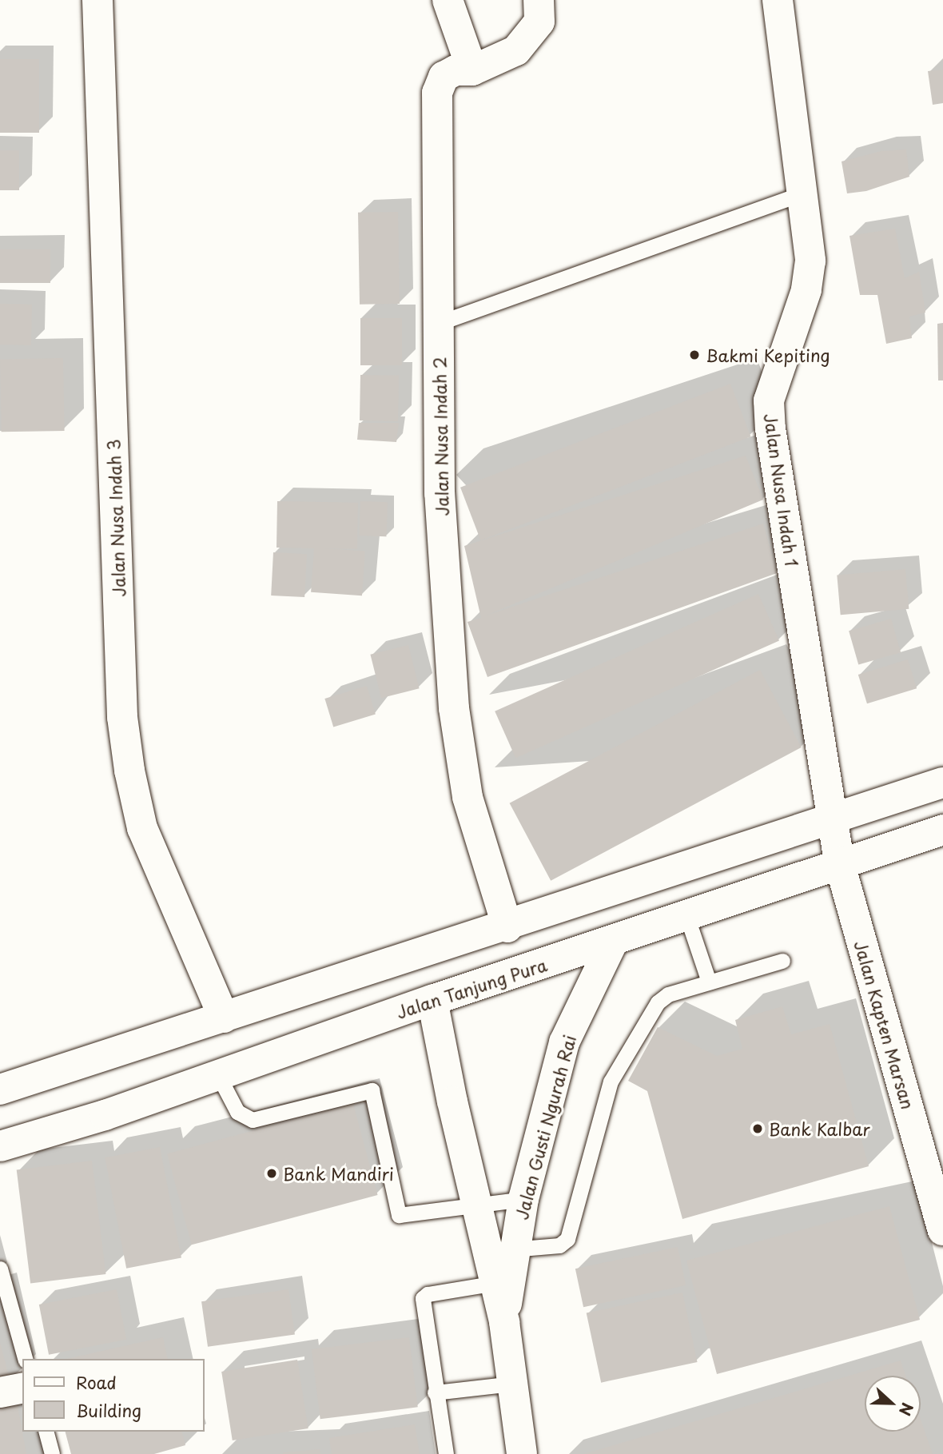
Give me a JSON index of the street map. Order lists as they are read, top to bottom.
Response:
{
  "streets": {
    "main road": [
      "Jalan Nusa Indah 2",
      "Jalan Nusa Indah 1",
      "Jalan Nusa Indah 3",
      "Jalan Tanjung Pura",
      "Jalan Kapten Marsan",
      "Jalan Gusti Ngurah Rai"
    ]
  },
  "crossings": [
    ["Jalan Nusa Indah 1", "Jalan Kapten Marsan"],
    ["Jalan Tanjung Pura", "Jalan Kapten Marsan"],
    ["Jalan Tanjung Pura", "Jalan Gusti Ngurah Rai"]
  ],
  "places": ["Bakmi Kepiting", "Bank Kalbar", "Bank Mandiri"],
  "legend": ["Road", "Building"],
  "north": "right"
}
